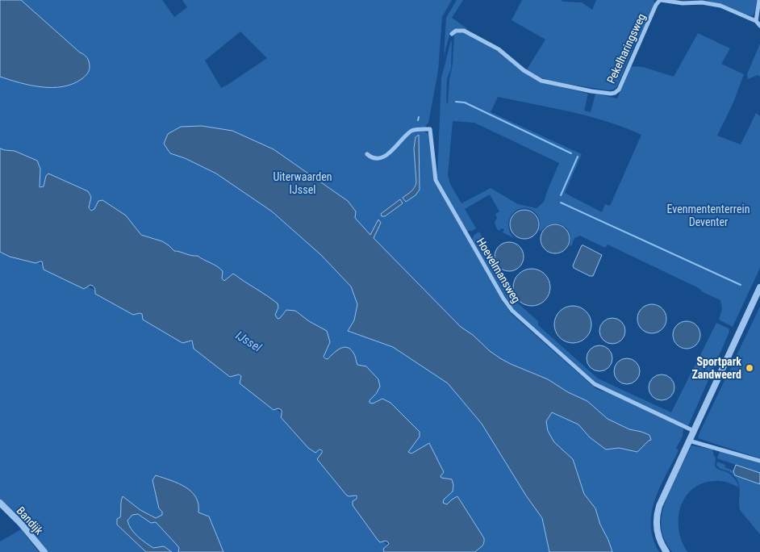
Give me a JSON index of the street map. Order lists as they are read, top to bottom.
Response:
{
  "streets": {
    "street": ["Pekelharingsweg", "Hoevelmansweg", "Bandijk"]
  },
  "water": ["IJssel"],
  "parks": ["Uiterwaarden IJssel", "Evenmententerrein Deventer"],
  "places": ["Sportpark Zandweerd"]
}
